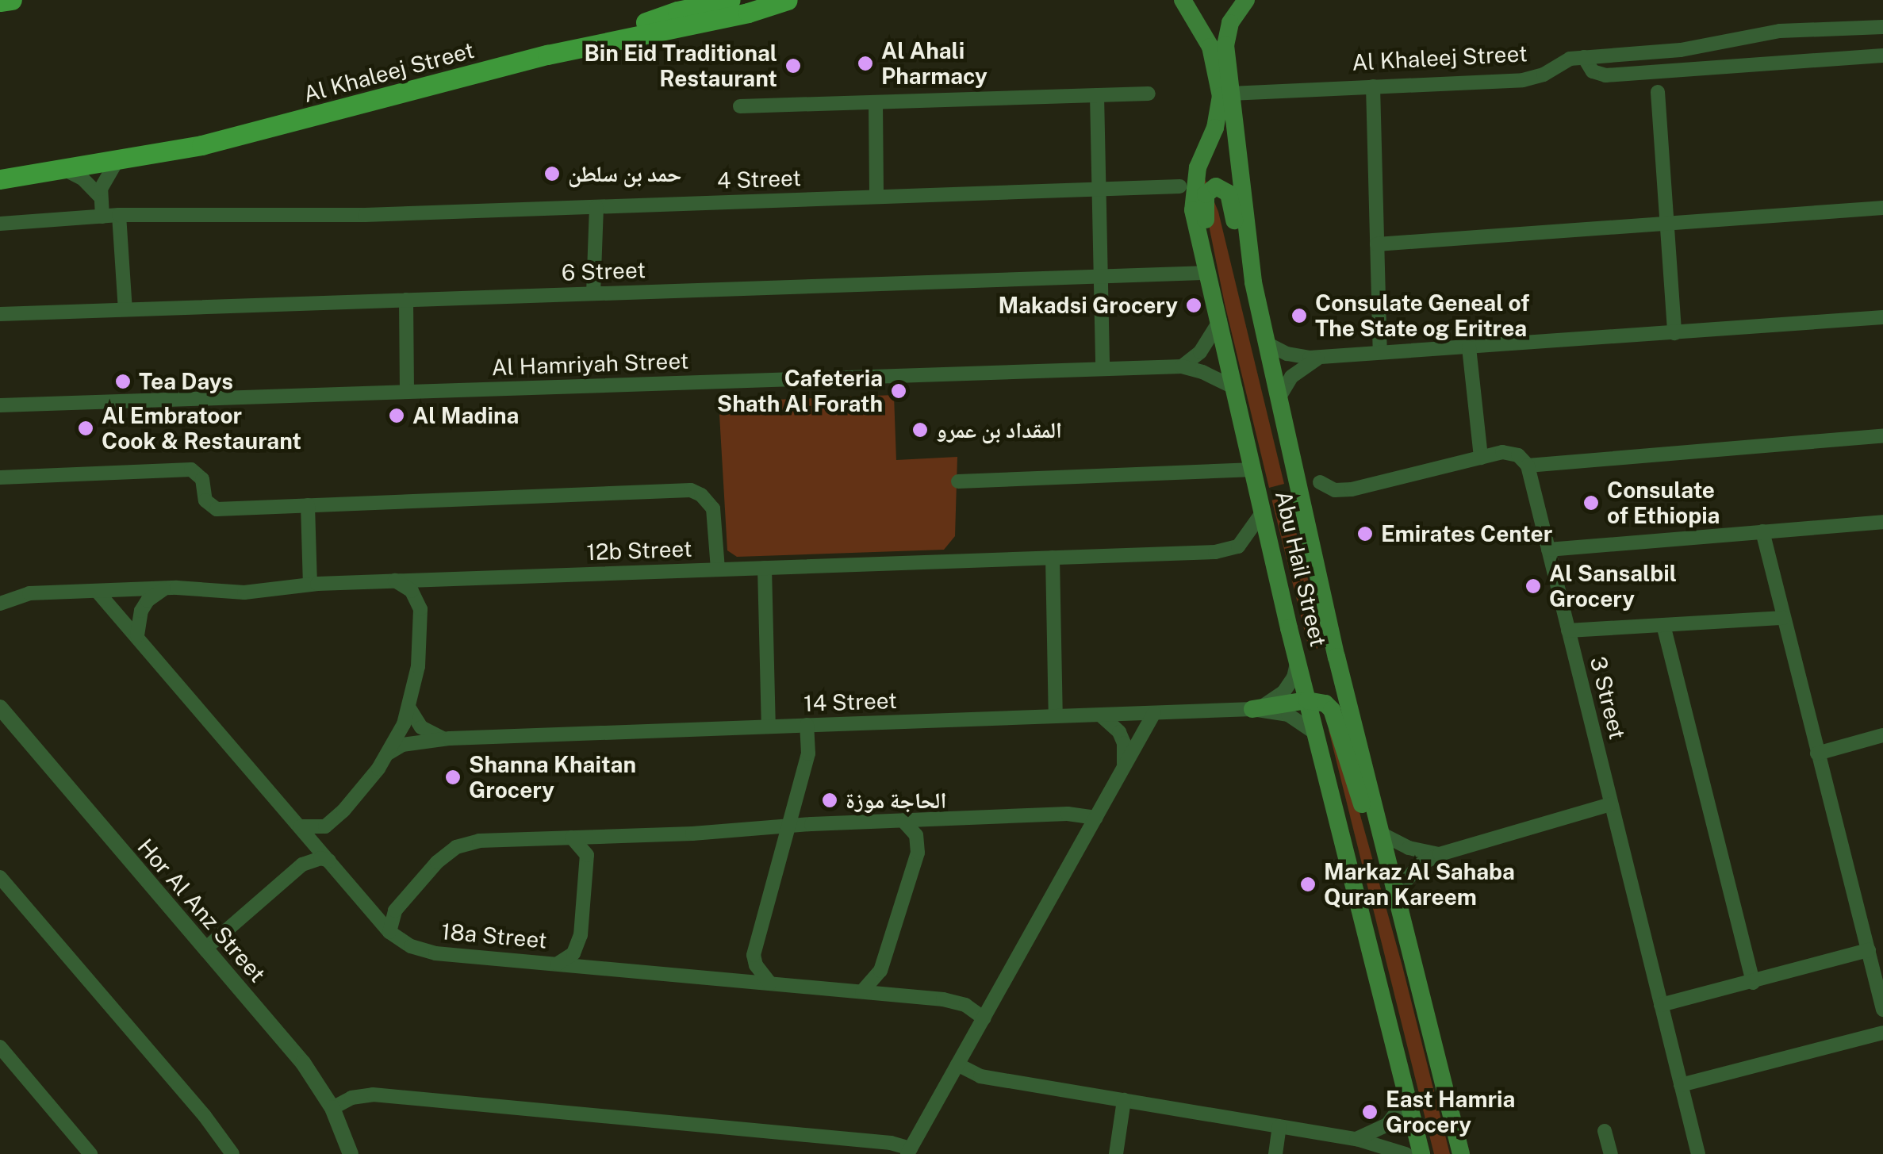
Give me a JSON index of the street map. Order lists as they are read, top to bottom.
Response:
{
  "streets": {
    "main road": ["Al Khaleej Street", "Abu Hail Street"],
    "street": [
      "4 Street",
      "6 Street",
      "Al Hamriyah Street",
      "12b Street",
      "3 Street",
      "14 Street",
      "Hor Al Anz Street",
      "18a Street"
    ]
  },
  "crossings": [
    ["Al Khaleej Street", "Abu Hail Street"],
    ["6 Street", "Abu Hail Street"],
    ["Al Hamriyah Street", "Abu Hail Street"],
    ["12b Street", "Abu Hail Street"],
    ["12b Street", "18a Street"],
    ["Abu Hail Street", "14 Street"]
  ],
  "places": [
    "Al Ahali Pharmacy",
    "Bin Eid Traditional Restaurant",
    "حمد بن سلطن",
    "Makadsi Grocery",
    "Consulate Geneal of The State og Eritrea",
    "Tea Days",
    "Cafeteria Shath Al Forath",
    "Al Madina",
    "Al Embratoor Cook & Restaurant",
    "المقداد بن عمرو",
    "Consulate of Ethiopia",
    "Emirates Center",
    "Al Sansalbil Grocery",
    "Shanna Khaitan Grocery",
    "الحاجة موزة",
    "Markaz Al Sahaba Quran Kareem",
    "East Hamria Grocery"
  ]
}
